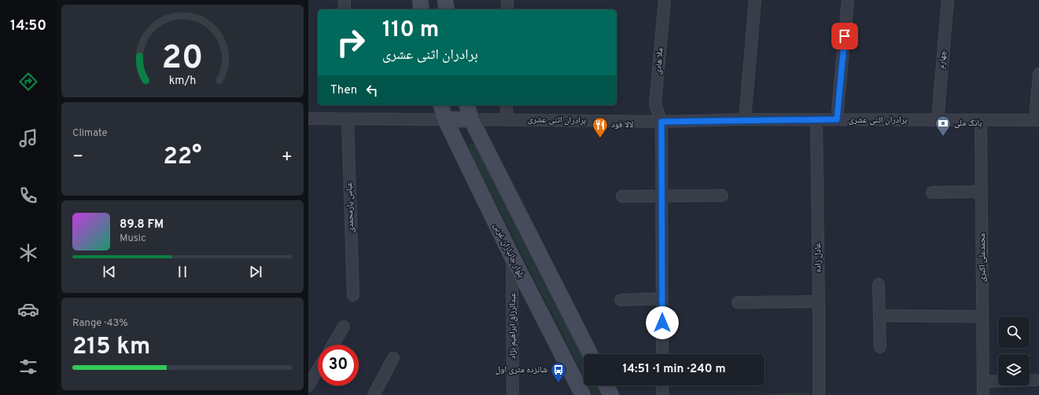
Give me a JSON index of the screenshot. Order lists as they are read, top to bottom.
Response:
{
  "streets": {
    "main road": ["بلوار جانبازان غربی"],
    "street": [
      "چهارم",
      "ملا هادی",
      "برادران اثنی عشری",
      "عباس یارمحمدی",
      "عادل زاده",
      "محمدعلی اکبری",
      "عبدالرزاق ابراهیم نژاد"
    ]
  },
  "crossings": [
    ["چهارم", "برادران اثنی عشری"],
    ["ملا هادی", "برادران اثنی عشری"],
    ["برادران اثنی عشری", "عادل زاده"],
    ["برادران اثنی عشری", "محمدعلی اکبری"],
    ["بلوار جانبازان غربی", "عبدالرزاق ابراهیم نژاد"]
  ],
  "places": {
    "bank": ["بانک ملی"],
    "restaurant": ["لالا فود"],
    "bus stop": ["شانزده متری اول"]
  },
  "page": {
    "tabs": "14:50",
    "turn": ["110 m", "برادران اثنی عشری"],
    "then": "Then",
    "tile": [
      "Climate",
      ["Range · 43%", "215 km"]
    ],
    "heat": ["−", "22°", "+"],
    "song": ["89.8 FM", "Music"],
    "limit": "30",
    "trip": "14:51 · 1 min · 240 m",
    "gauge": ["20", "km/h"]
  }
}
